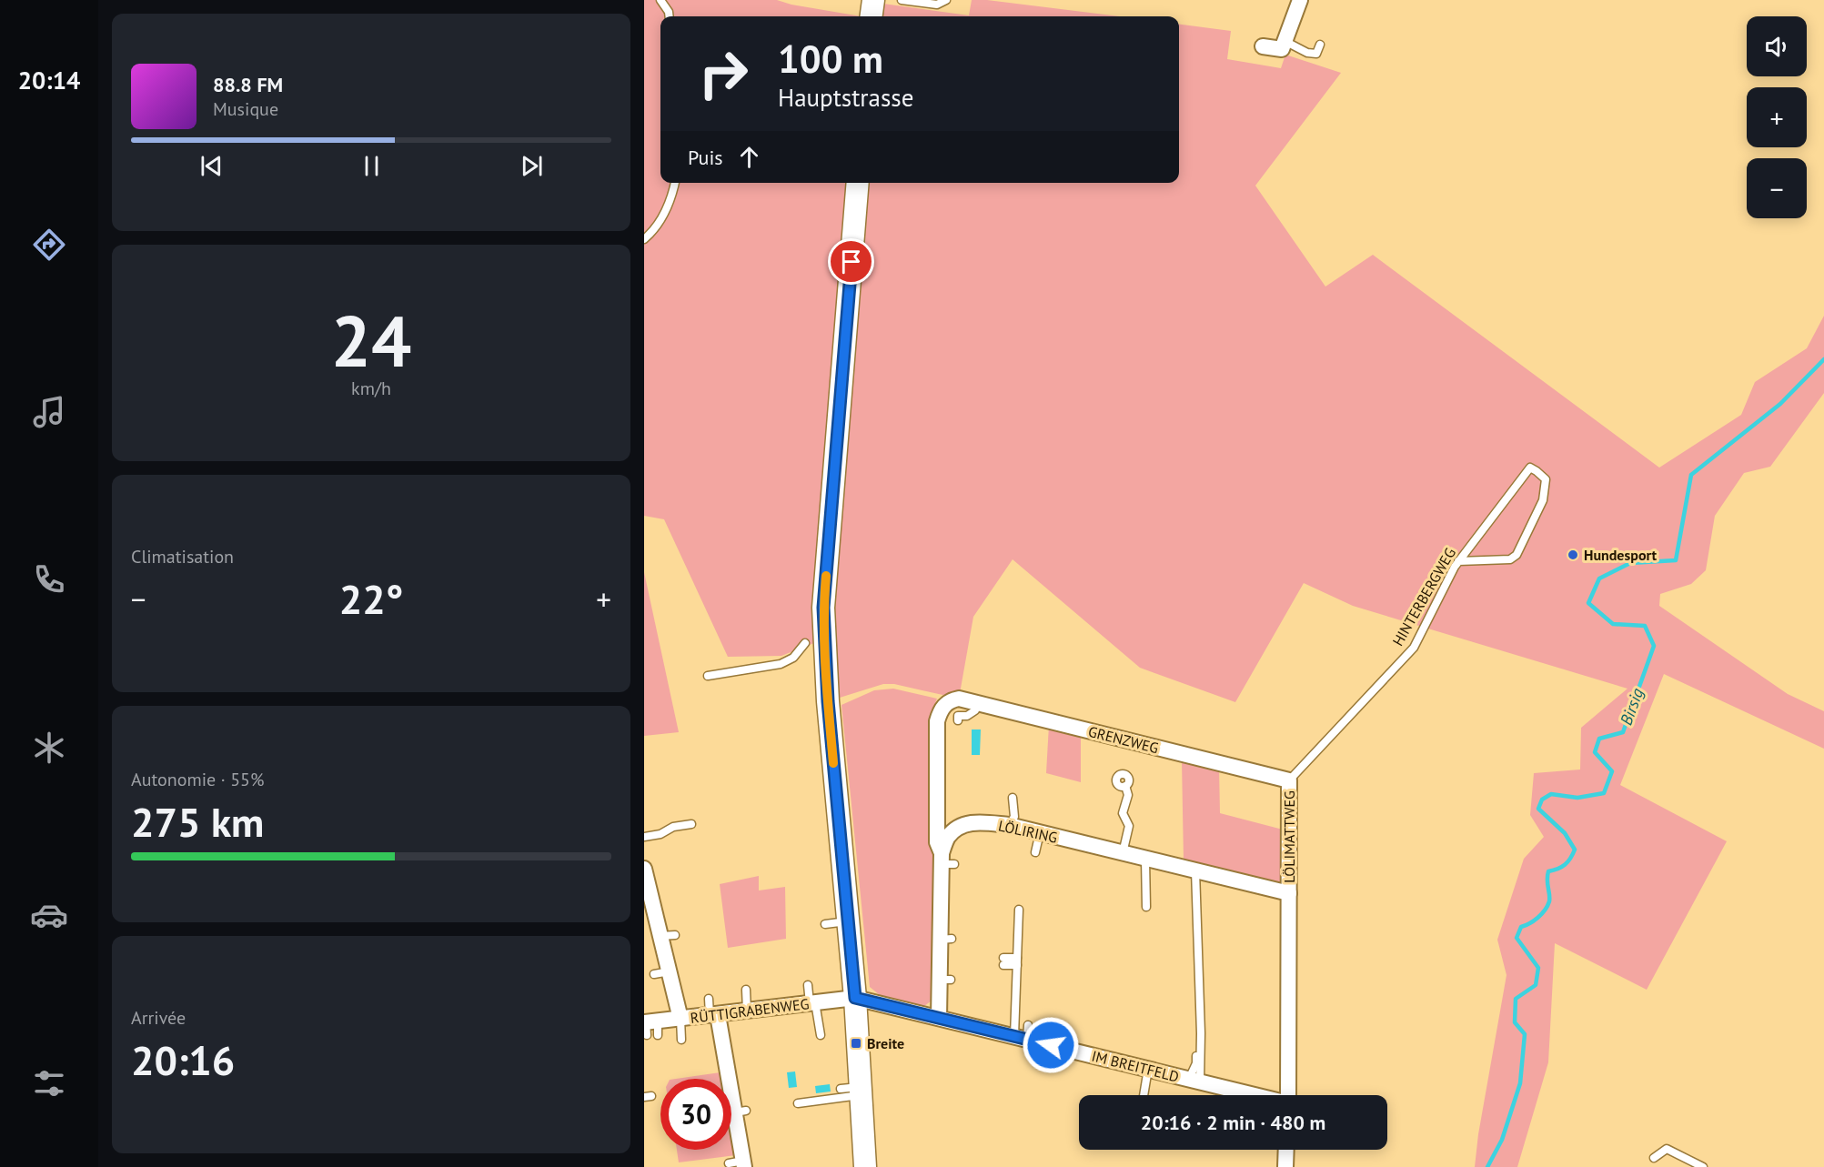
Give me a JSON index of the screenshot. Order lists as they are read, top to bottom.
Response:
{
  "streets": {
    "street": [
      "GRENZWEG",
      "LÖLIRING",
      "LÖLIMATTWEG",
      "RÜTTIGRABENWEG",
      "IM BREITFELD"
    ],
    "lane": ["HINTERBERGWEG"]
  },
  "crossings": [
    ["HINTERBERGWEG", "GRENZWEG"],
    ["HINTERBERGWEG", "LÖLIMATTWEG"],
    ["GRENZWEG", "LÖLIRING"],
    ["GRENZWEG", "LÖLIMATTWEG"],
    ["LÖLIRING", "LÖLIMATTWEG"],
    ["RÜTTIGRABENWEG", "IM BREITFELD"]
  ],
  "water": ["Birsig"],
  "places": {
    "other": ["Hundesport"],
    "transit": ["Breite"]
  },
  "page": {
    "tabs": "20:14",
    "map_buttons": ["+", "−"],
    "turn": ["100 m", "Hauptstrasse"],
    "song": ["88.8 FM", "Musique"],
    "then": "Puis",
    "tile": [
      ["24", "km/h"],
      "Climatisation",
      ["Autonomie · 55%", "275 km"],
      ["Arrivée", "20:16"]
    ],
    "heat": ["−", "22°", "+"],
    "limit": "30",
    "trip": "20:16 · 2 min · 480 m"
  }
}
